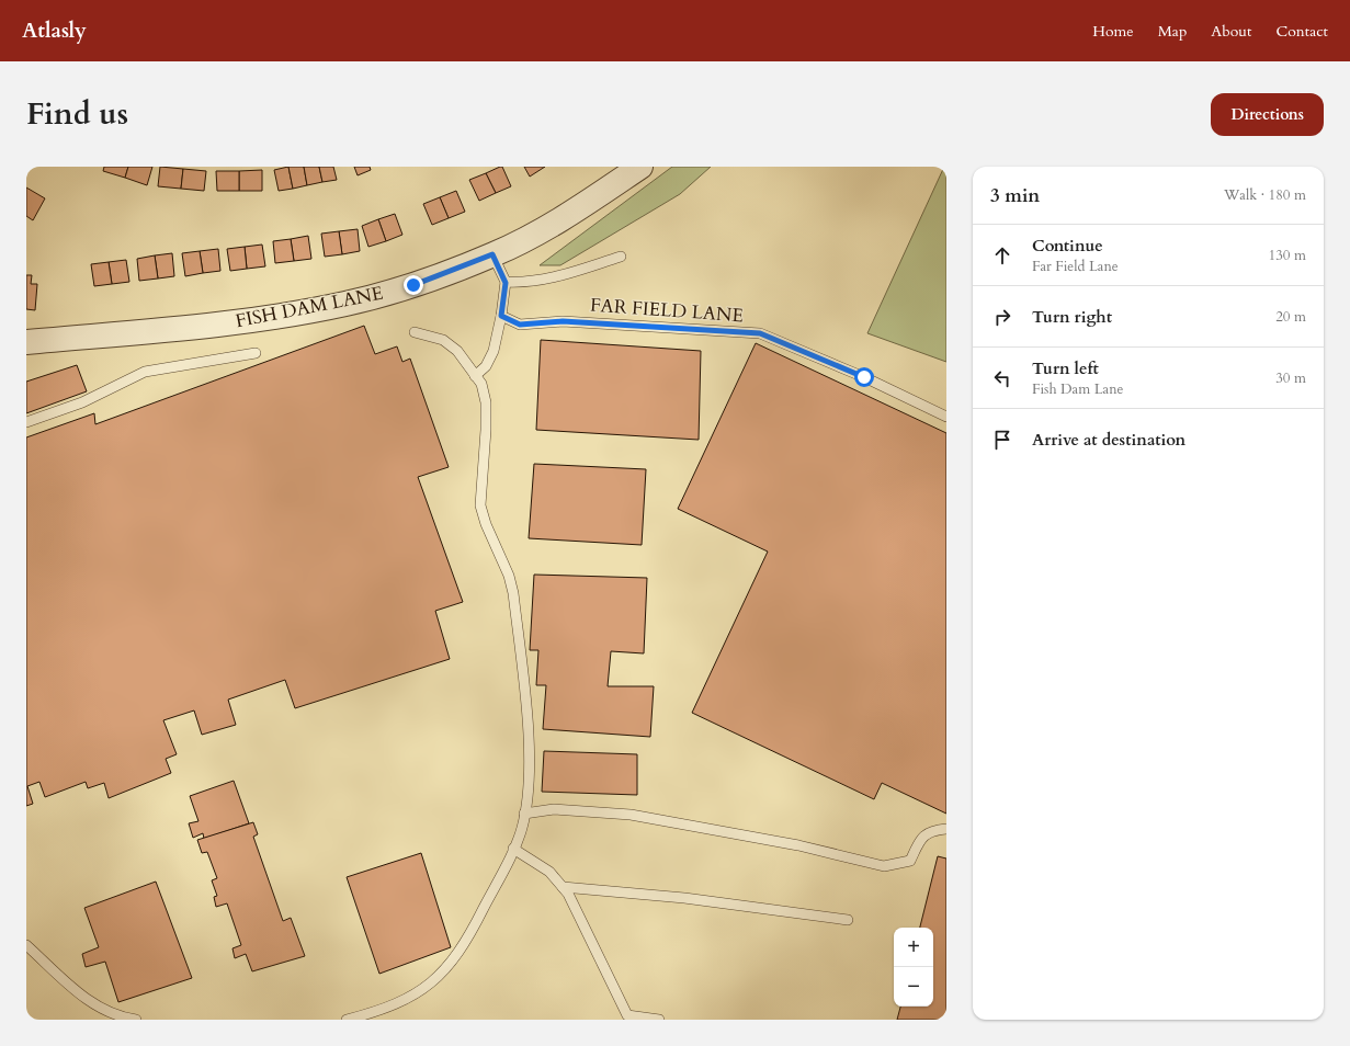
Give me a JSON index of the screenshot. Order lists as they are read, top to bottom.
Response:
{
  "streets": {
    "street": ["FISH DAM LANE"],
    "lane": ["FAR FIELD LANE"]
  },
  "page": {
    "header": "Atlasly",
    "nav": [
      "Home",
      "Map",
      "About",
      "Contact"
    ],
    "title": "Find us",
    "buttons": "Directions",
    "heading": ["3 min", "Walk · 180 m"],
    "list": [
      ["Continue", "Far Field Lane", "130 m"],
      ["Turn right", "20 m"],
      ["Turn left", "Fish Dam Lane", "30 m"],
      "Arrive at destination"
    ],
    "map_buttons": ["+", "−"]
  }
}
